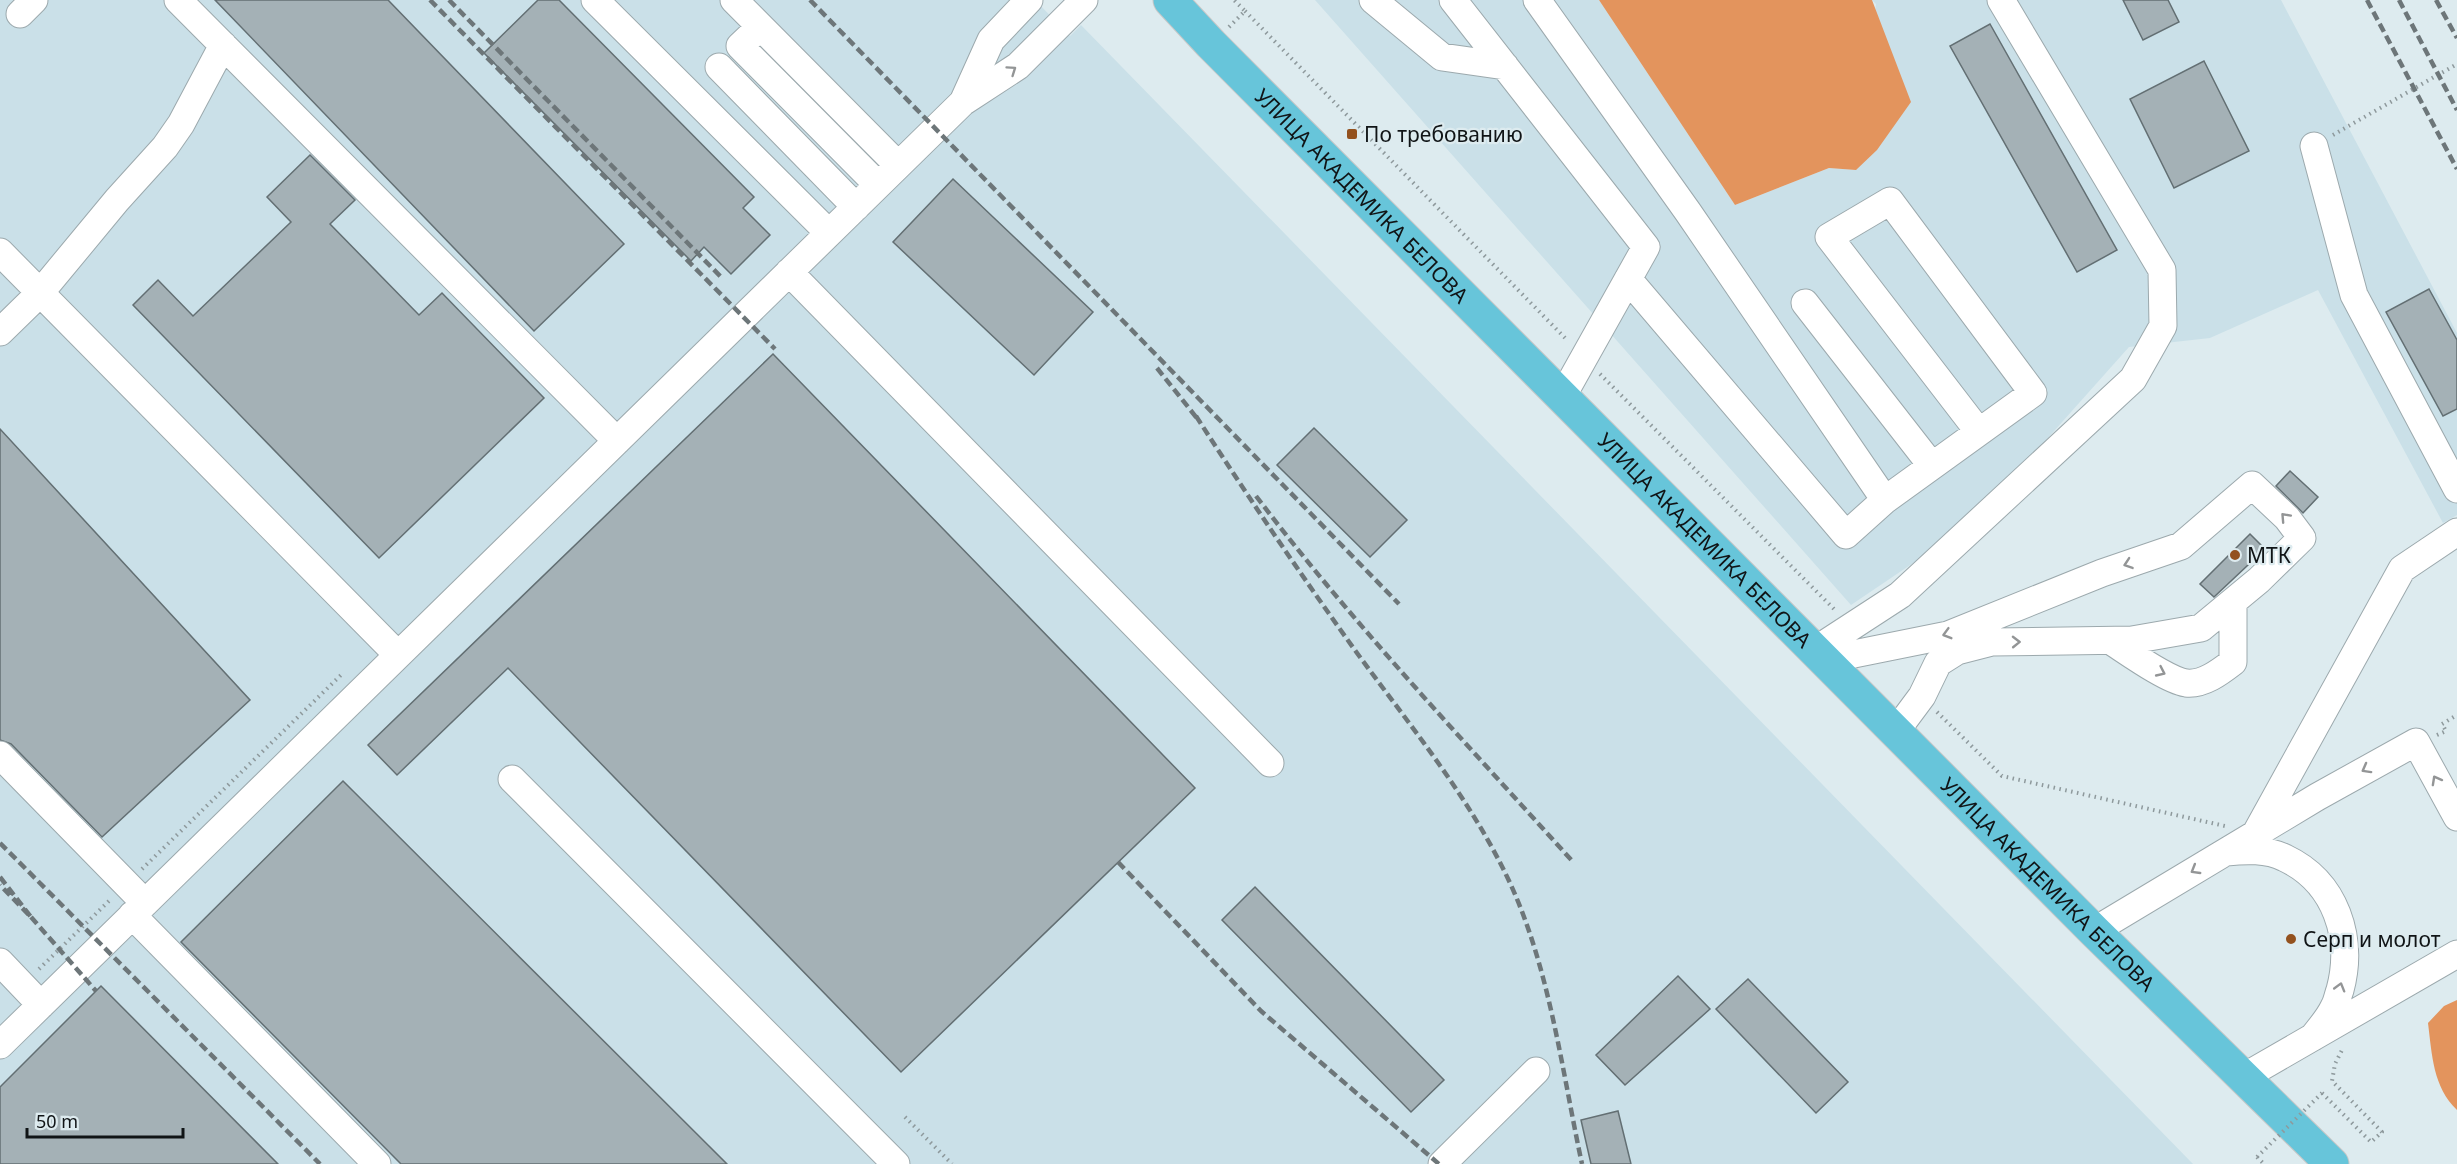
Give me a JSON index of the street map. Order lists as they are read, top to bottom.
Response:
{
  "streets": {
    "main road": ["УЛИЦА АКАДЕМИКА БЕЛОВА"]
  },
  "places": {
    "transit": ["По требованию"],
    "other": ["МТК", "Серп и молот"]
  },
  "scale_bar": "50 m"
}
